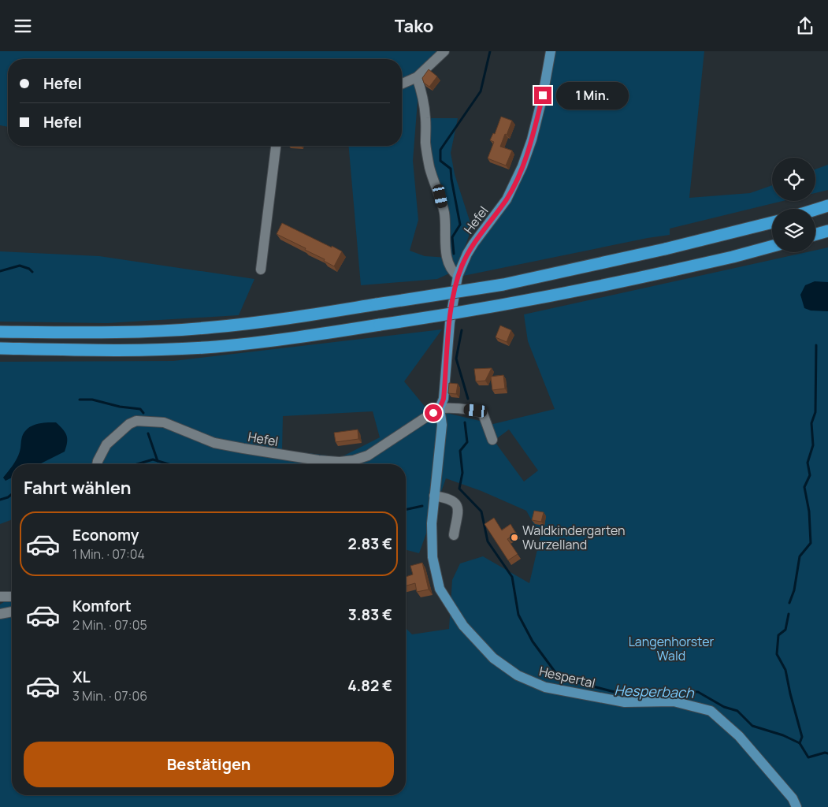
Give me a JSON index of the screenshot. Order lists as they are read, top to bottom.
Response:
{
  "streets": {
    "main road": ["Hefel", "Hespertal"]
  },
  "crossings": [
    ["Hefel", "Hespertal"]
  ],
  "water": ["Hesperbach"],
  "parks": ["Langenhorster Wald"],
  "places": ["Waldkindergarten Wurzelland"],
  "page": {
    "header": "Tako",
    "banner": ["Hefel", "Hefel"],
    "bubble": "1 Min.",
    "heading": "Fahrt wählen",
    "list": [
      {
        "name": "Economy",
        "note": "1 Min. · 07:04",
        "value": "2.83 €"
      },
      {
        "name": "Komfort",
        "note": "2 Min. · 07:05",
        "value": "3.83 €"
      },
      {
        "name": "XL",
        "note": "3 Min. · 07:06",
        "value": "4.82 €"
      }
    ],
    "buttons": "Bestätigen"
  }
}
